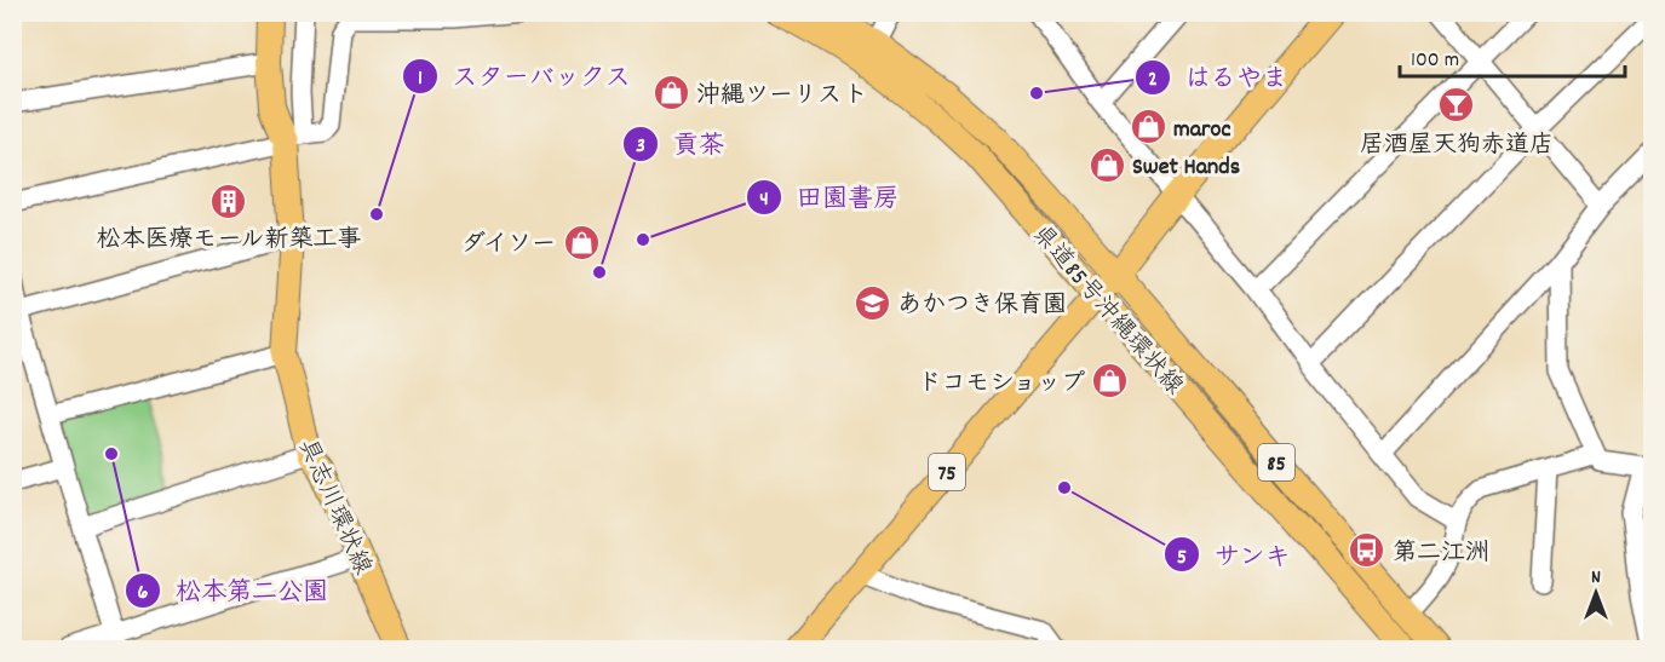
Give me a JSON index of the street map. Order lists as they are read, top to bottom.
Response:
{
  "streets": {
    "main road": [
      "県道85号沖縄環状線",
      "85",
      "75",
      "具志川環状線"
    ]
  },
  "crossings": [
    ["県道85号沖縄環状線", "75"]
  ],
  "places": {
    "shop": [
      "沖縄ツーリスト",
      "maroc",
      "Swet Hands",
      "ダイソー",
      "ドコモショップ"
    ],
    "other": [
      "はるやま",
      "スターバックス",
      "田園書房",
      "貢茶",
      "松本第二公園",
      "サンキ"
    ],
    "bar": ["居酒屋天狗赤道店"],
    "building": ["松本医療モール新築工事"],
    "school or university": ["あかつき保育園"],
    "bus stop": ["第二江洲"]
  },
  "scale_bar": "100 m",
  "north": "top"
}
